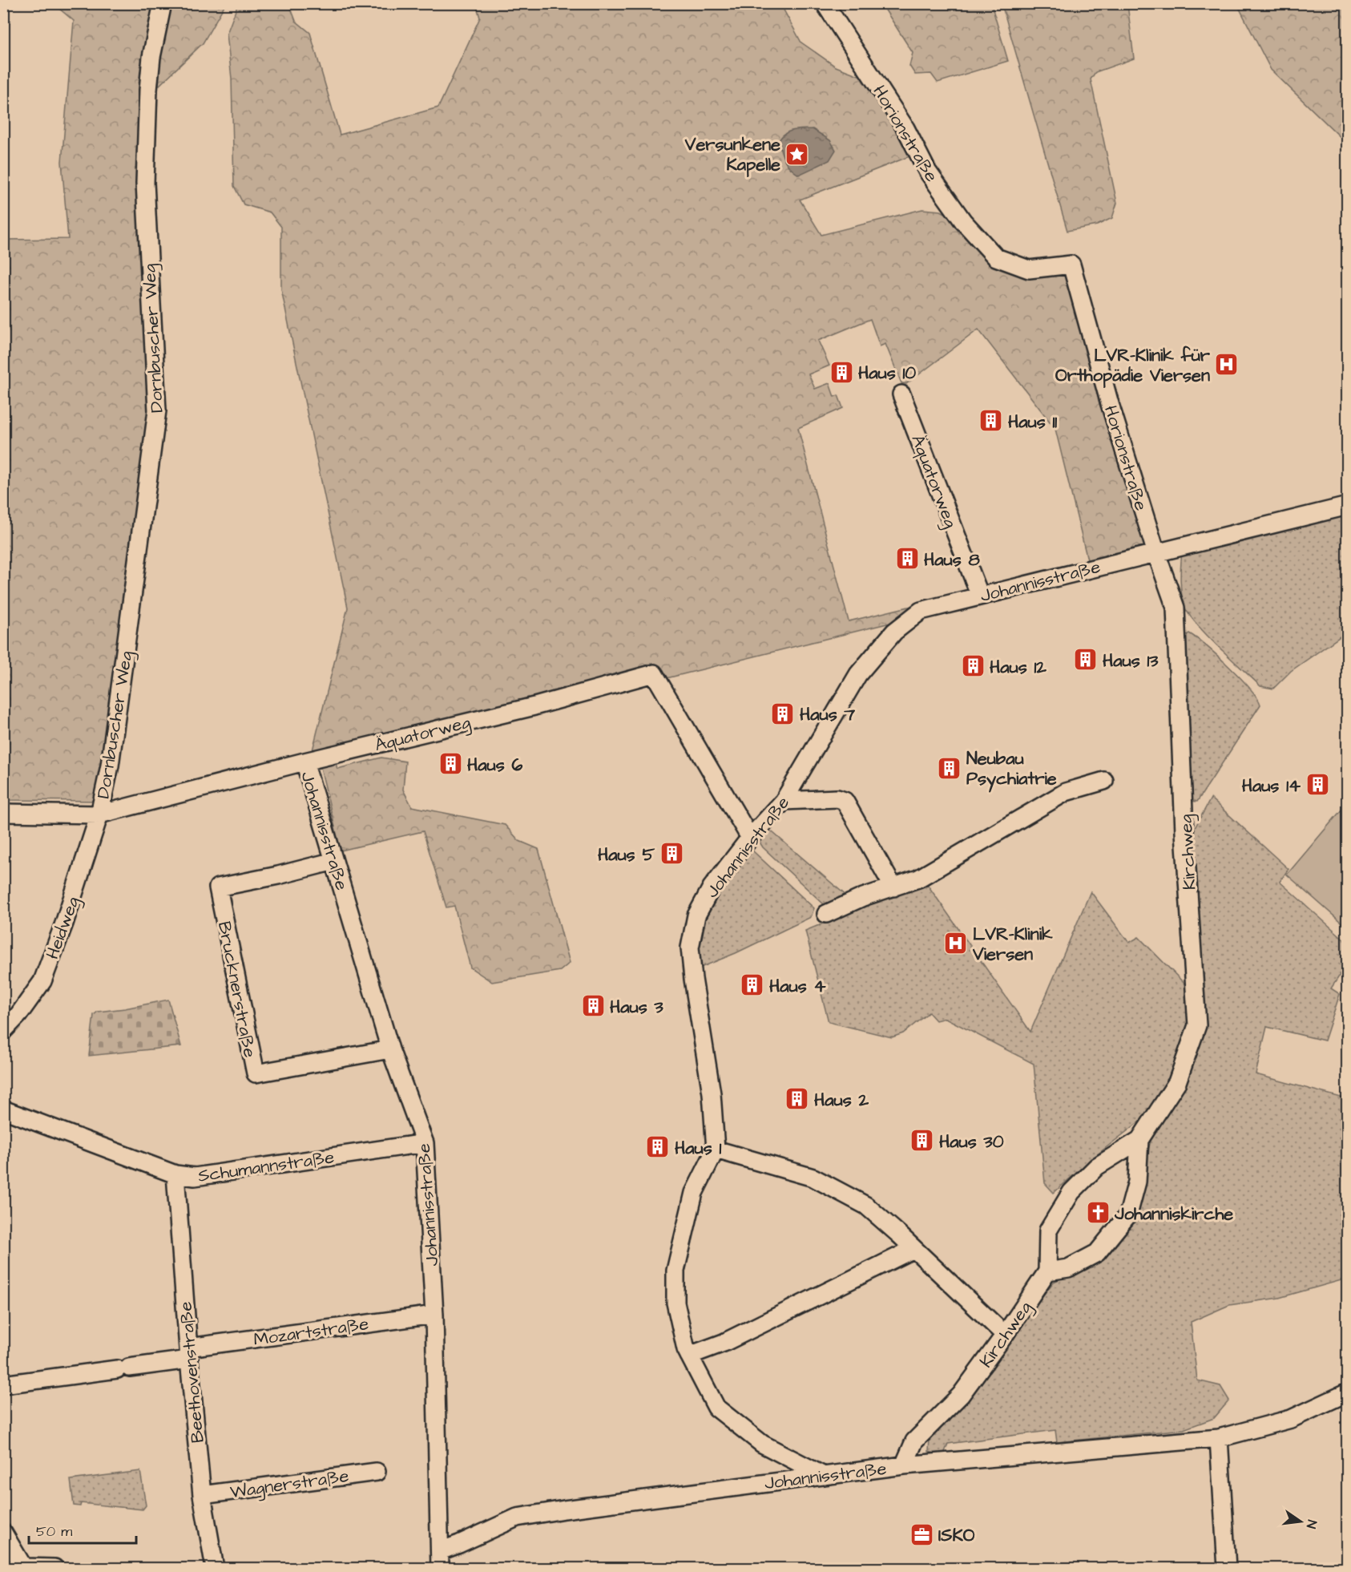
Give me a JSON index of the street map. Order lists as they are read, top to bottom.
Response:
{
  "streets": {
    "street": [
      "Horionstraße",
      "Dornbuscher Weg",
      "Äquatorweg",
      "Johannisstraße",
      "Kirchweg",
      "Heidweg",
      "Brucknerstraße",
      "Schumannstraße",
      "Mozartstraße",
      "Beethovenstraße",
      "Wagnerstraße"
    ]
  },
  "crossings": [
    ["Horionstraße", "Johannisstraße"],
    ["Horionstraße", "Kirchweg"],
    ["Dornbuscher Weg", "Äquatorweg"],
    ["Dornbuscher Weg", "Heidweg"],
    ["Äquatorweg", "Johannisstraße"],
    ["Äquatorweg", "Heidweg"],
    ["Johannisstraße", "Kirchweg"],
    ["Johannisstraße", "Brucknerstraße"],
    ["Johannisstraße", "Schumannstraße"],
    ["Johannisstraße", "Mozartstraße"],
    ["Schumannstraße", "Beethovenstraße"],
    ["Mozartstraße", "Beethovenstraße"],
    ["Beethovenstraße", "Wagnerstraße"]
  ],
  "places": {
    "place": ["Versunkene Kapelle"],
    "hospital": ["LVR-Klinik für Orthopädie Viersen", "LVR-Klinik Viersen"],
    "building": [
      "Haus 10",
      "Haus 11",
      "Haus 8",
      "Haus 13",
      "Haus 12",
      "Haus 7",
      "Haus 6",
      "Neubau Psychiatrie",
      "Haus 14",
      "Haus 5",
      "Haus 4",
      "Haus 3",
      "Haus 2",
      "Haus 30",
      "Haus 1"
    ],
    "church": ["Johanniskirche"],
    "office": ["ISKO"]
  },
  "scale_bar": "50 m",
  "north": "right"
}
